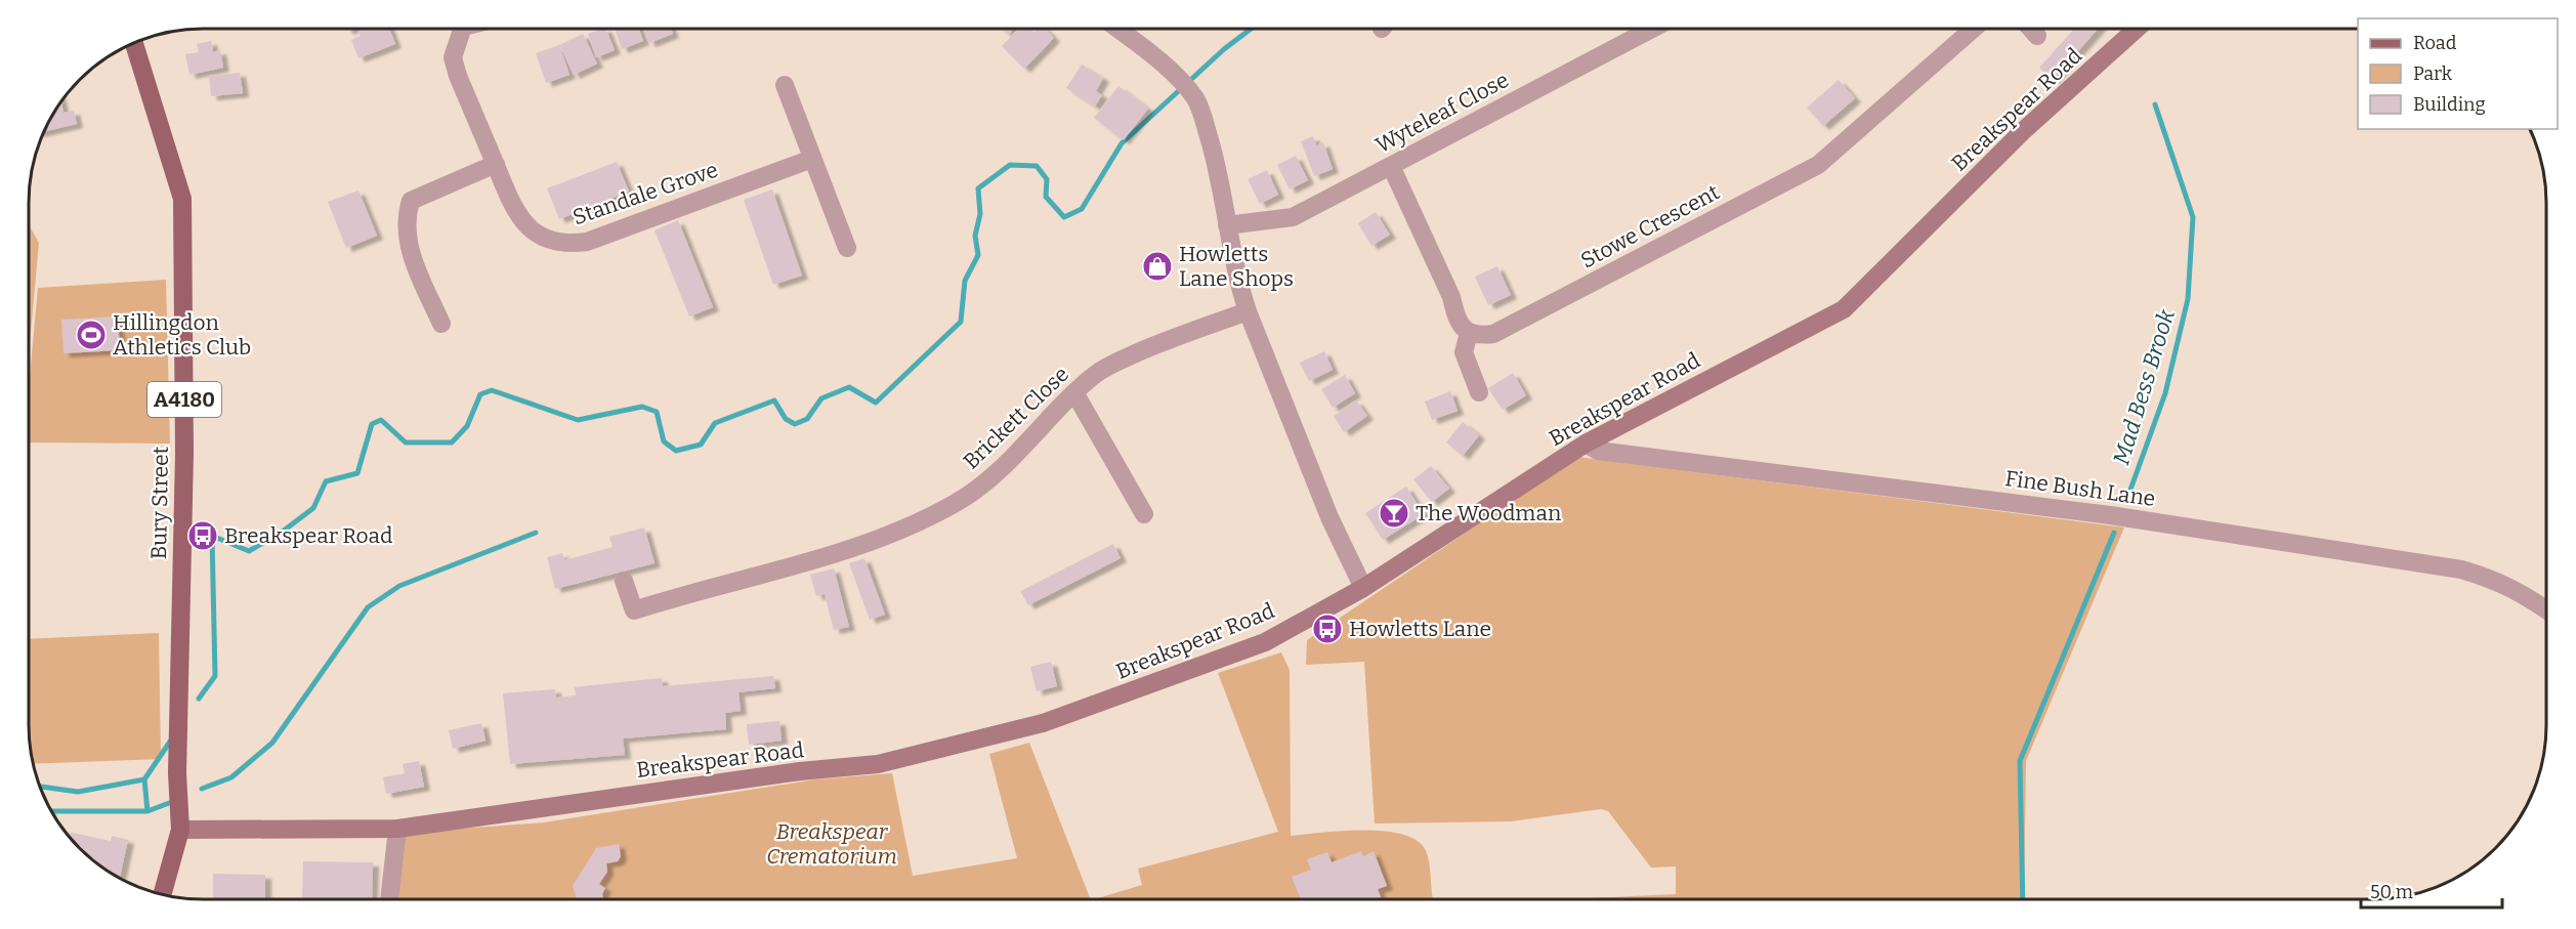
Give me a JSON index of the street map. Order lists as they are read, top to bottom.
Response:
{
  "streets": {
    "main road": ["A4180", "Bury Street"],
    "street": [
      "Breakspear Road",
      "Wyteleaf Close",
      "Standale Grove",
      "Stowe Crescent",
      "Brickett Close",
      "Fine Bush Lane"
    ]
  },
  "crossings": [
    ["Breakspear Road", "Fine Bush Lane"],
    ["Breakspear Road", "Bury Street"]
  ],
  "water": ["Mad Bess Brook"],
  "parks": ["Breakspear Crematorium"],
  "places": {
    "shop": ["Howletts Lane Shops"],
    "sports": ["Hillingdon Athletics Club"],
    "bar": ["The Woodman"],
    "bus stop": ["Breakspear Road", "Howletts Lane"]
  },
  "legend": ["Road", "Park", "Building"],
  "scale_bar": "50 m"
}
